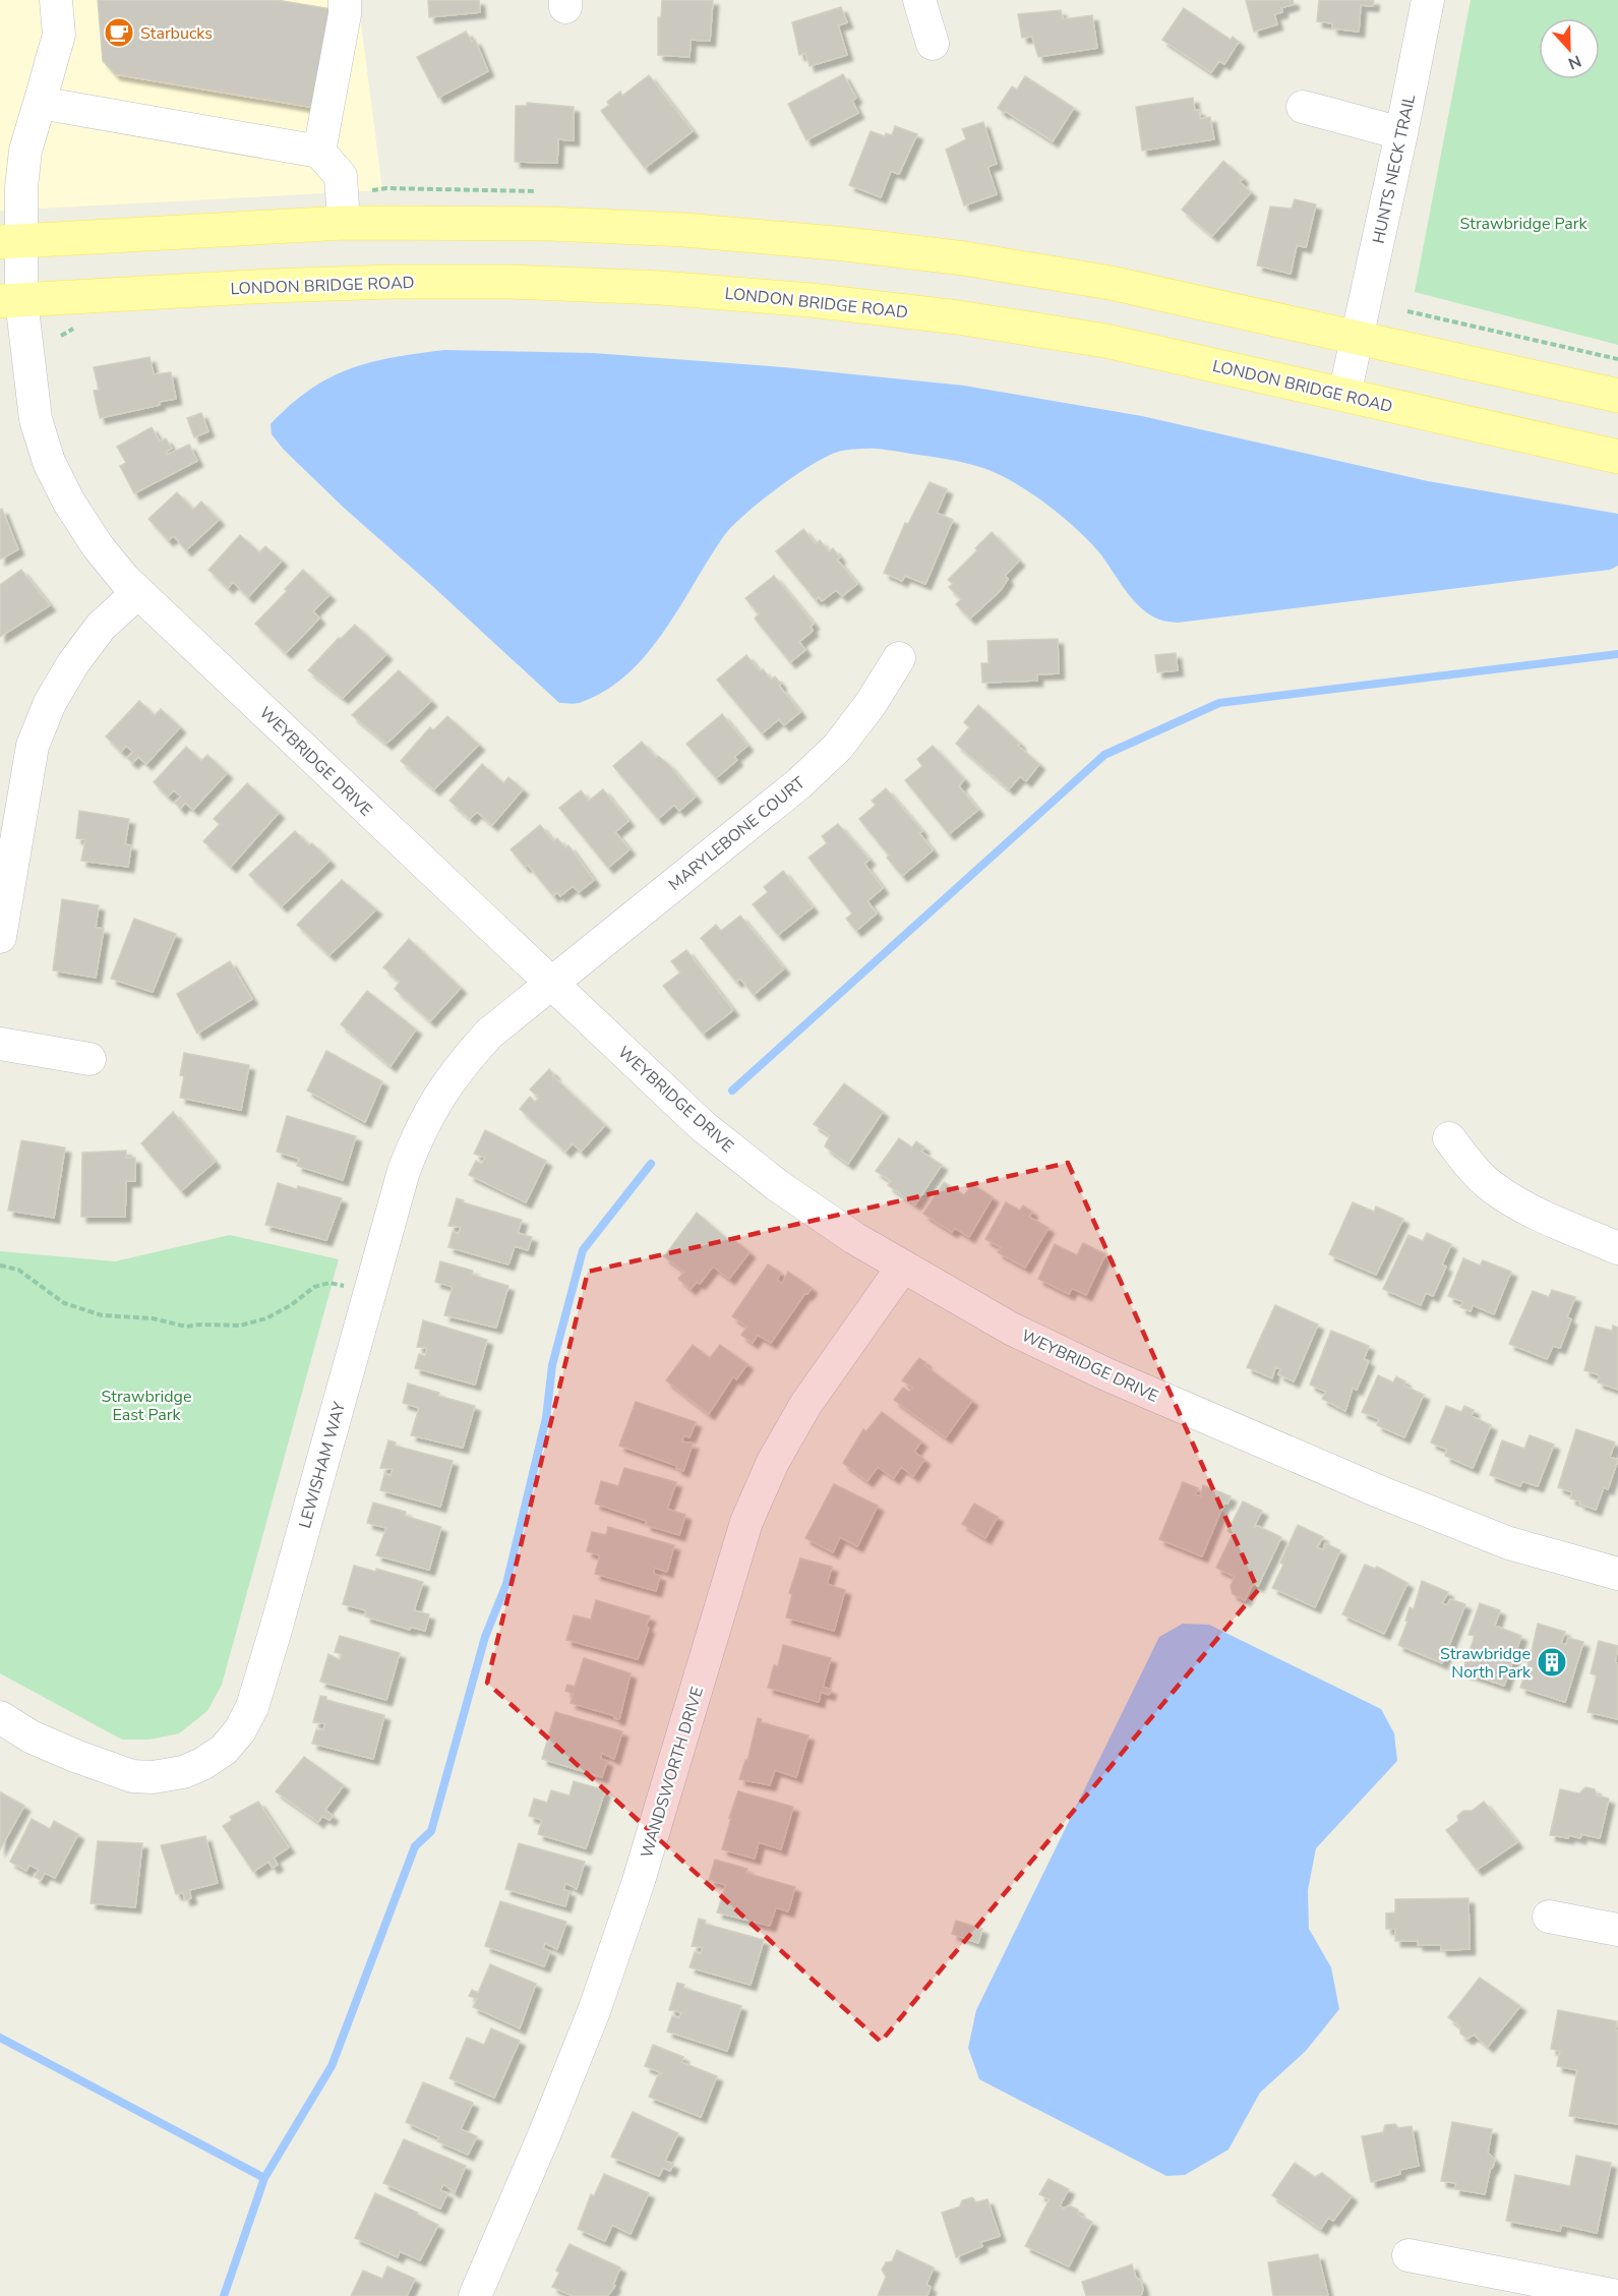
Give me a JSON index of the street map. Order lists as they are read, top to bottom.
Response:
{
  "streets": {
    "main road": ["LONDON BRIDGE ROAD"],
    "street": [
      "HUNTS NECK TRAIL",
      "WEYBRIDGE DRIVE",
      "MARYLEBONE COURT",
      "LEWISHAM WAY",
      "WANDSWORTH DRIVE"
    ]
  },
  "crossings": [
    ["HUNTS NECK TRAIL", "LONDON BRIDGE ROAD"],
    ["LONDON BRIDGE ROAD", "WEYBRIDGE DRIVE"],
    ["WEYBRIDGE DRIVE", "MARYLEBONE COURT"],
    ["WEYBRIDGE DRIVE", "LEWISHAM WAY"],
    ["WEYBRIDGE DRIVE", "WANDSWORTH DRIVE"],
    ["MARYLEBONE COURT", "LEWISHAM WAY"]
  ],
  "parks": ["Strawbridge Park", "Strawbridge East Park"],
  "places": {
    "cafe": ["Starbucks"],
    "building": ["Strawbridge North Park"]
  },
  "north": "bottom"
}
